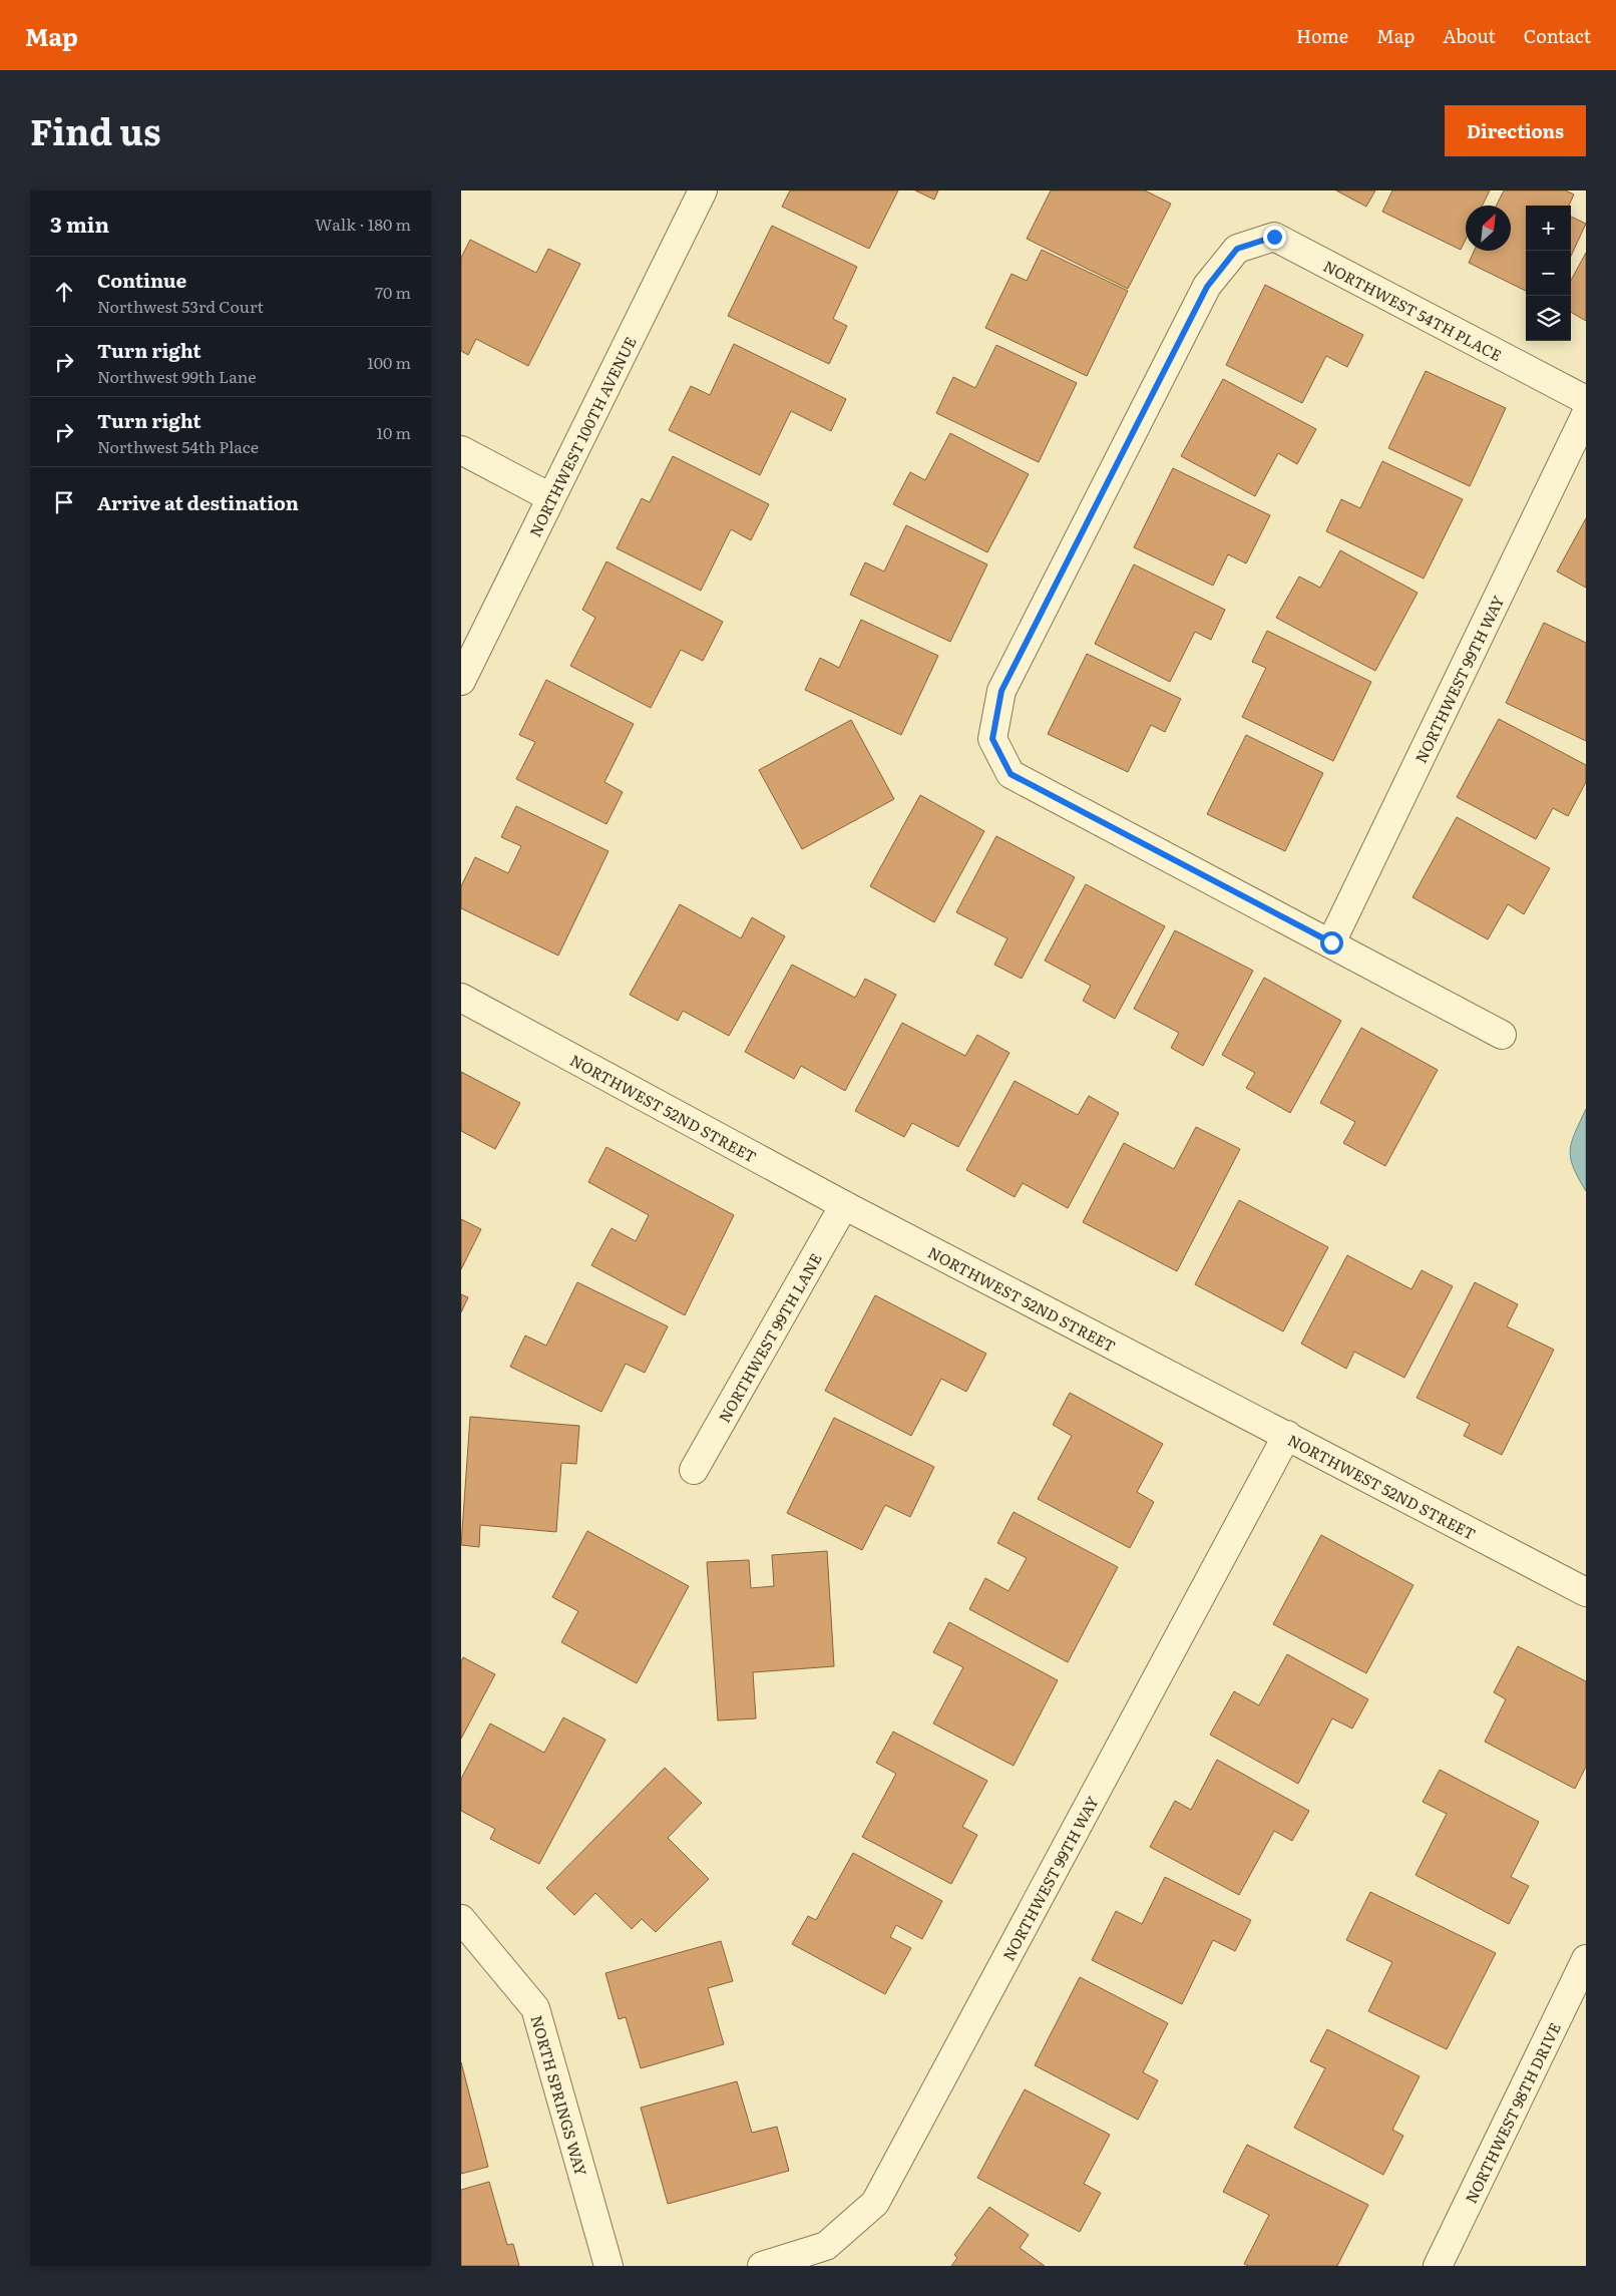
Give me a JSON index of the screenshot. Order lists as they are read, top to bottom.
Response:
{
  "streets": {
    "street": [
      "NORTHWEST 54TH PLACE",
      "NORTHWEST 100TH AVENUE",
      "NORTHWEST 99TH WAY",
      "NORTHWEST 52ND STREET",
      "NORTHWEST 99TH LANE",
      "NORTH SPRINGS WAY",
      "NORTHWEST 98TH DRIVE"
    ]
  },
  "crossings": [
    ["NORTHWEST 54TH PLACE", "NORTHWEST 99TH WAY"],
    ["NORTHWEST 99TH WAY", "NORTHWEST 52ND STREET"],
    ["NORTHWEST 52ND STREET", "NORTHWEST 99TH LANE"]
  ],
  "north": "top right",
  "page": {
    "header": "Map",
    "nav": [
      "Home",
      "Map",
      "About",
      "Contact"
    ],
    "title": "Find us",
    "buttons": "Directions",
    "heading": ["3 min", "Walk · 180 m"],
    "map_buttons": ["+", "−"],
    "list": [
      ["Continue", "Northwest 53rd Court", "70 m"],
      ["Turn right", "Northwest 99th Lane", "100 m"],
      ["Turn right", "Northwest 54th Place", "10 m"],
      "Arrive at destination"
    ]
  }
}
